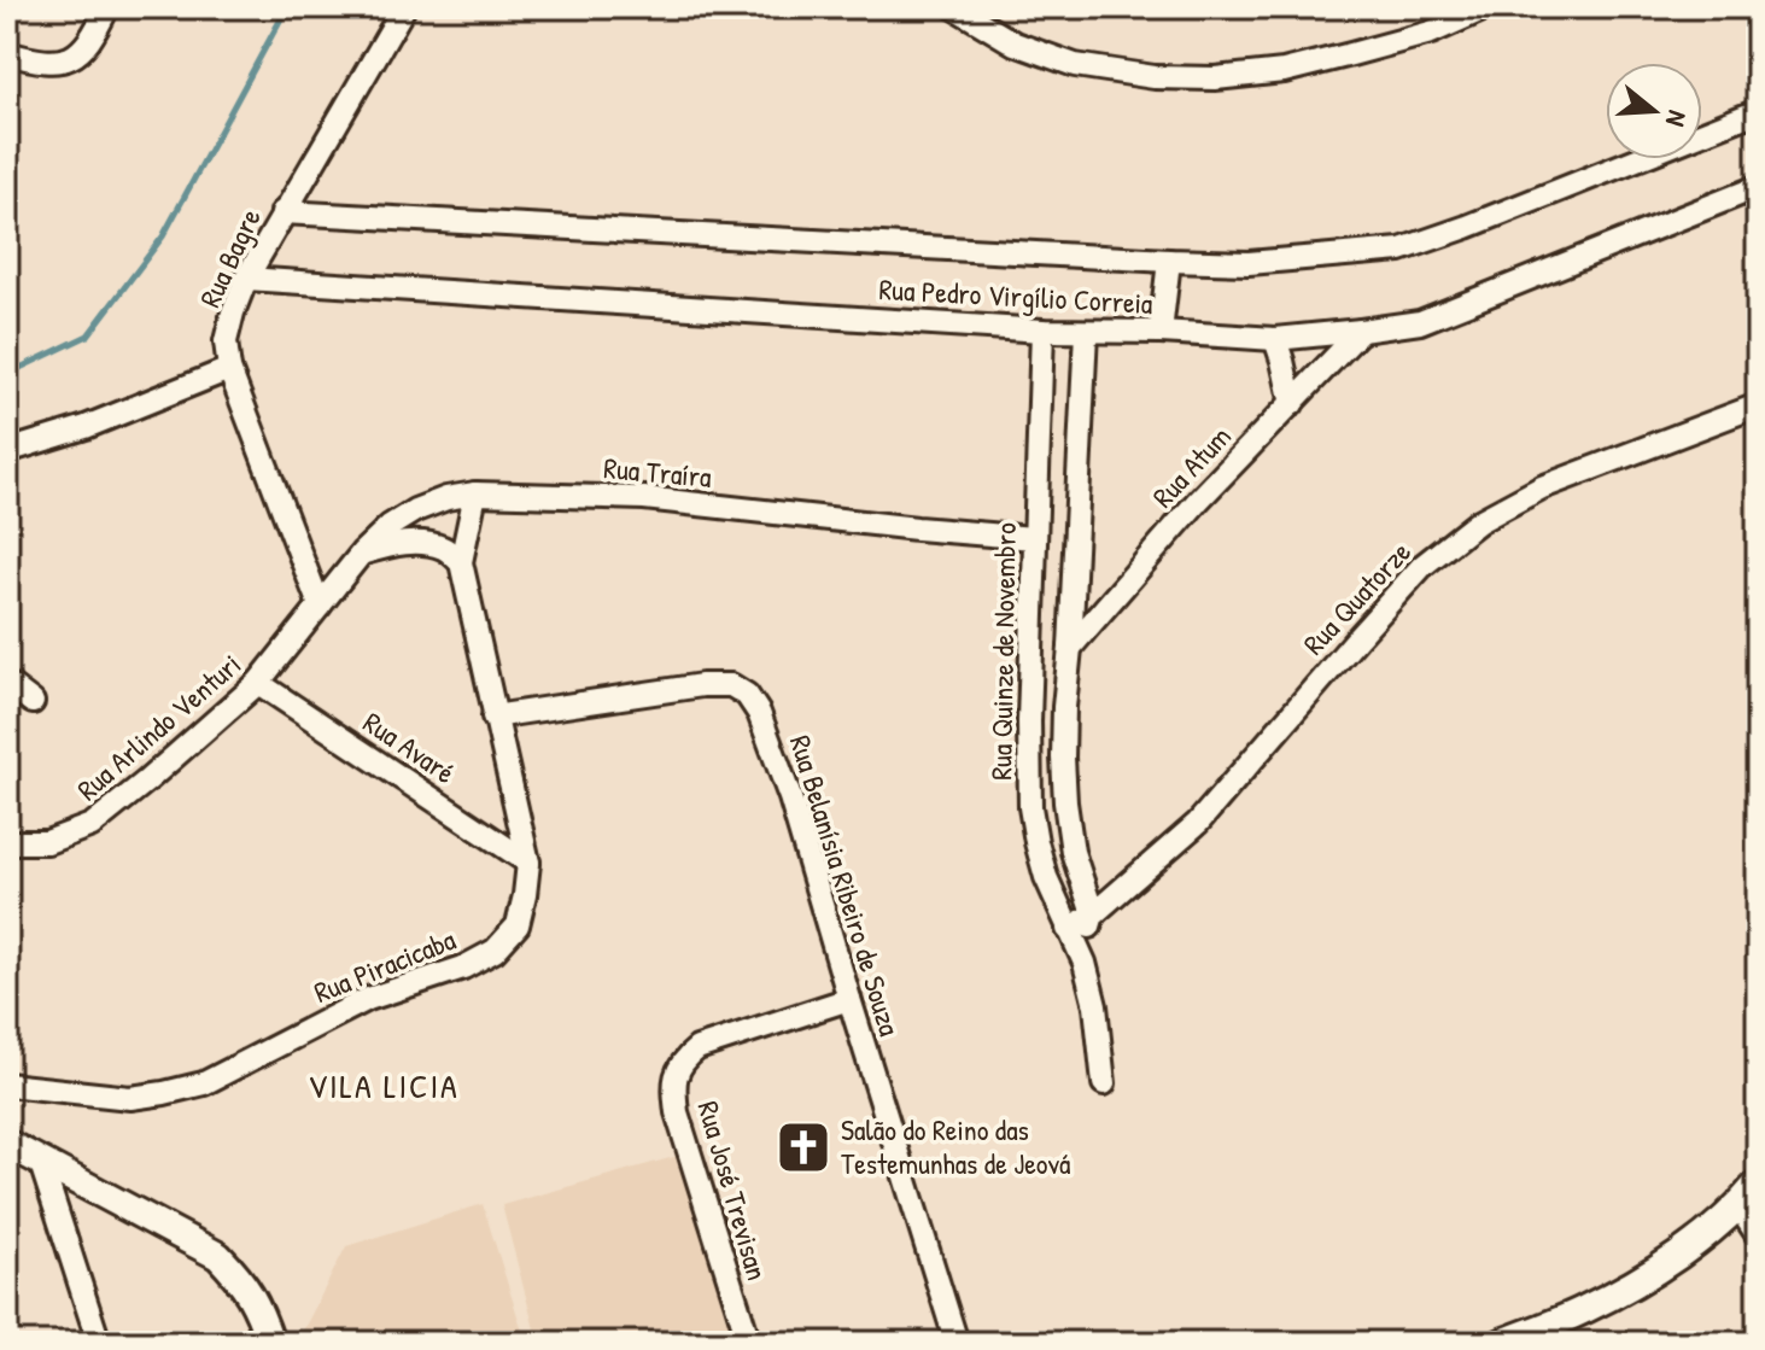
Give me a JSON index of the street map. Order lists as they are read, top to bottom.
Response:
{
  "streets": {
    "street": [
      "Rua Bagre",
      "Rua Pedro Virgílio Correia",
      "Rua Atum",
      "Rua Traíra",
      "Rua Quatorze",
      "Rua Quinze de Novembro",
      "Rua Arlindo Venturi",
      "Rua Avaré",
      "Rua Belanísia Ribeiro de Souza",
      "Rua Piracicaba",
      "Rua José Trevisan"
    ]
  },
  "crossings": [
    ["Rua Bagre", "Rua Pedro Virgílio Correia"],
    ["Rua Bagre", "Rua Traíra"],
    ["Rua Bagre", "Rua Arlindo Venturi"],
    ["Rua Pedro Virgílio Correia", "Rua Atum"],
    ["Rua Pedro Virgílio Correia", "Rua Quinze de Novembro"],
    ["Rua Atum", "Rua Quinze de Novembro"],
    ["Rua Traíra", "Rua Quinze de Novembro"],
    ["Rua Traíra", "Rua Arlindo Venturi"],
    ["Rua Traíra", "Rua Piracicaba"],
    ["Rua Quatorze", "Rua Quinze de Novembro"],
    ["Rua Arlindo Venturi", "Rua Avaré"],
    ["Rua Avaré", "Rua Piracicaba"],
    ["Rua Belanísia Ribeiro de Souza", "Rua Piracicaba"],
    ["Rua Belanísia Ribeiro de Souza", "Rua José Trevisan"]
  ],
  "districts": ["VILA LICIA"],
  "places": {
    "church": ["Salão do Reino das Testemunhas de Jeová"]
  },
  "north": "right"
}
